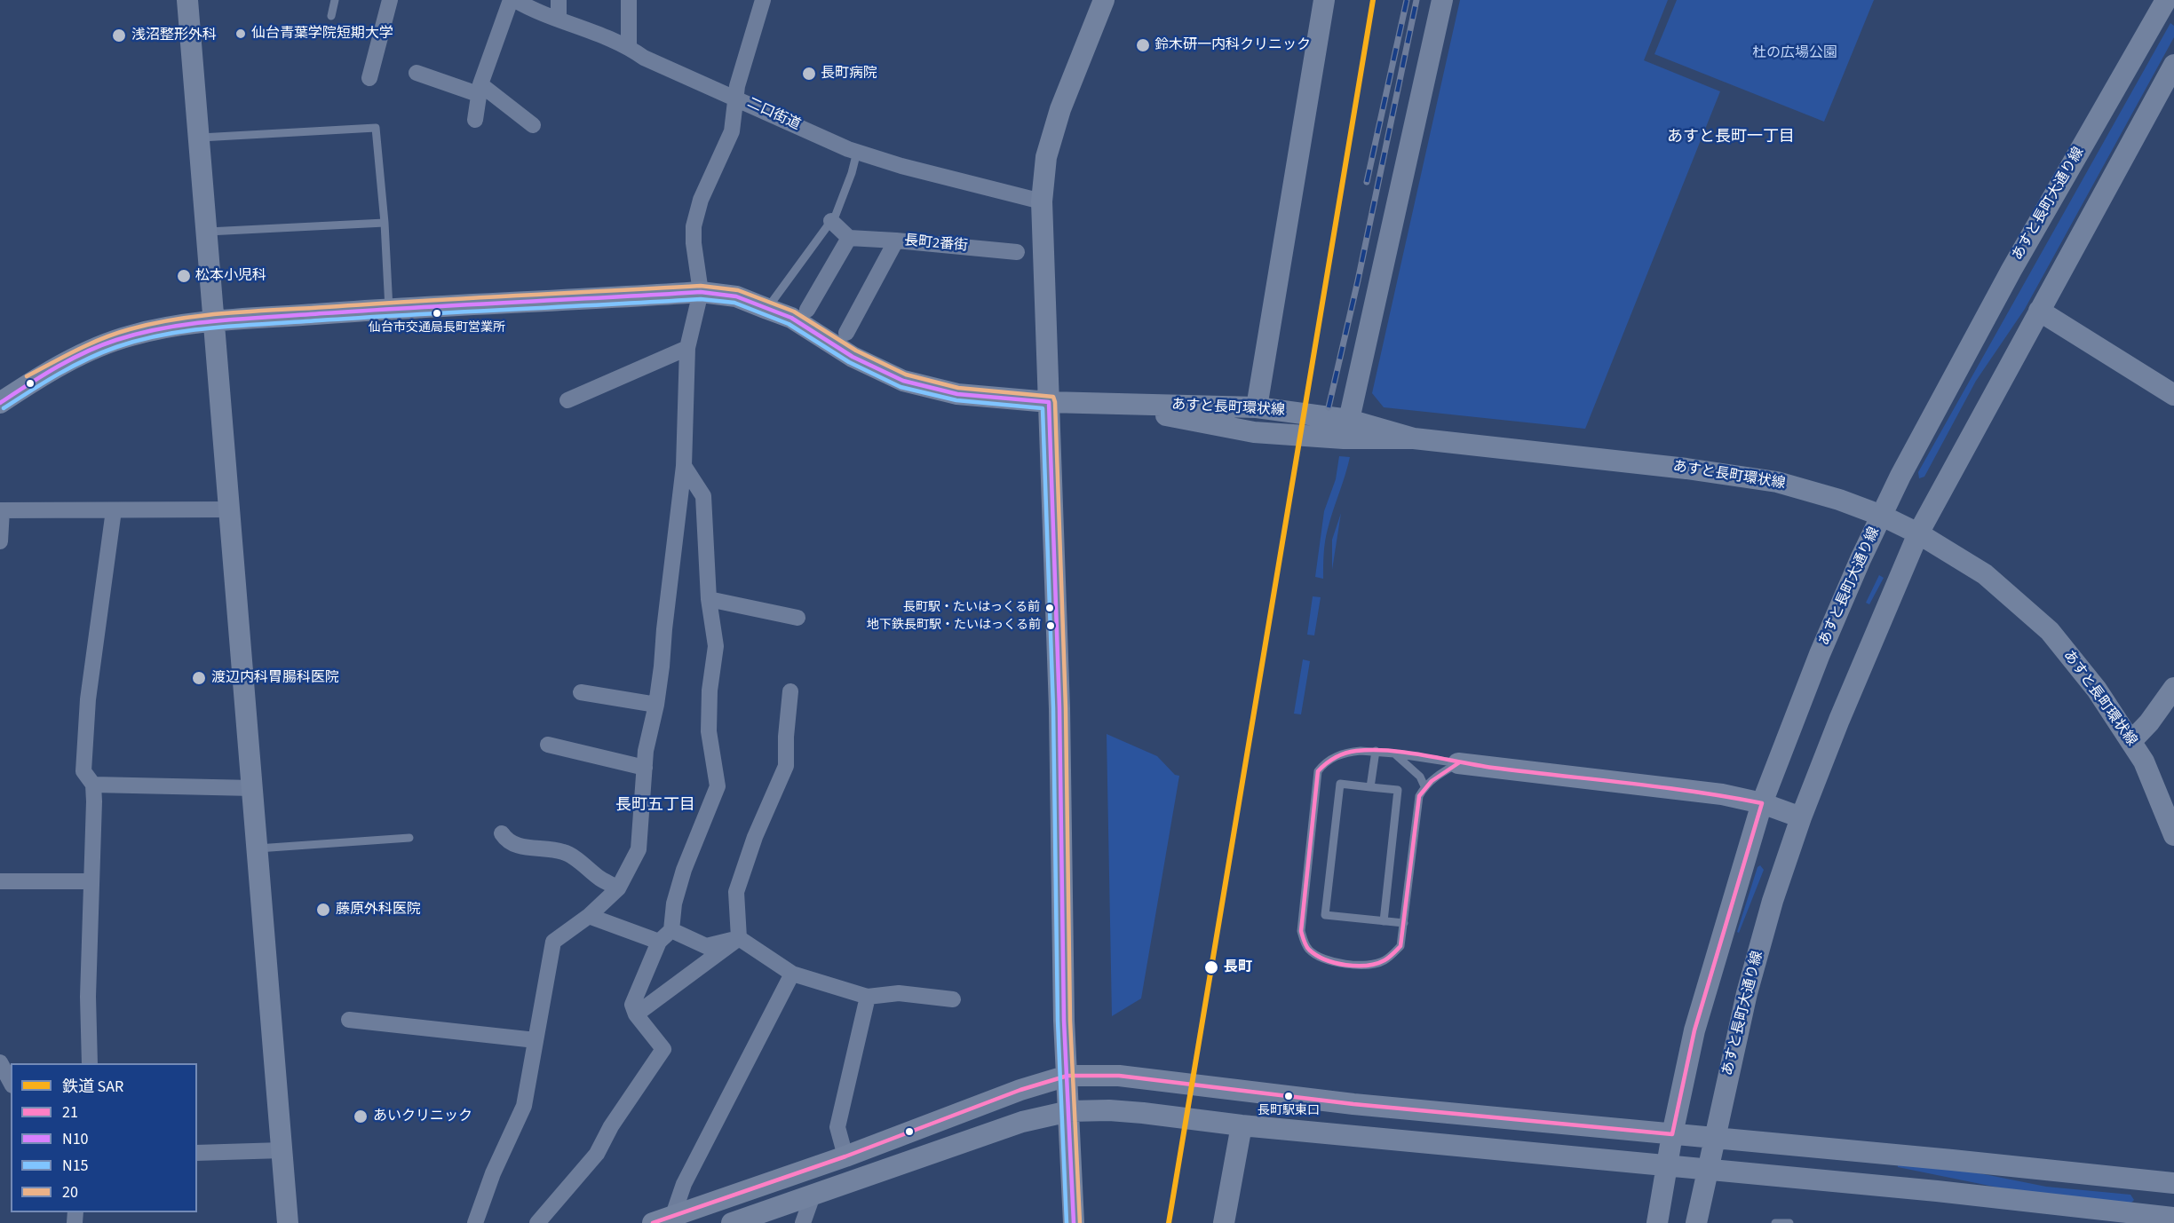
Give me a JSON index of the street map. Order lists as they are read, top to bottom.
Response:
{
  "streets": {
    "street": [
      "二口街道",
      "あすと長町大通り線",
      "長町2番街",
      "あすと長町環状線"
    ]
  },
  "crossings": [
    ["あすと長町大通り線", "あすと長町環状線"]
  ],
  "districts": ["あすと長町一丁目", "長町五丁目"],
  "parks": ["杜の広場公園"],
  "places": [
    "仙台青葉学院短期大学",
    "浅沼整形外科",
    "鈴木研一内科クリニック",
    "長町病院",
    "松本小児科",
    "仙台市交通局長町営業所",
    "長町駅・たいはっくる前",
    "地下鉄長町駅・たいはっくる前",
    "渡辺内科胃腸科医院",
    "藤原外科医院",
    "長町",
    "長町駅東口",
    "あいクリニック"
  ],
  "lines": [
    "rail line SAR",
    "transit line 20",
    "transit line N10",
    "transit line N15",
    "transit line 21"
  ],
  "legend": [
    "鉄道 SAR",
    "21",
    "N10",
    "N15",
    "20"
  ]
}
